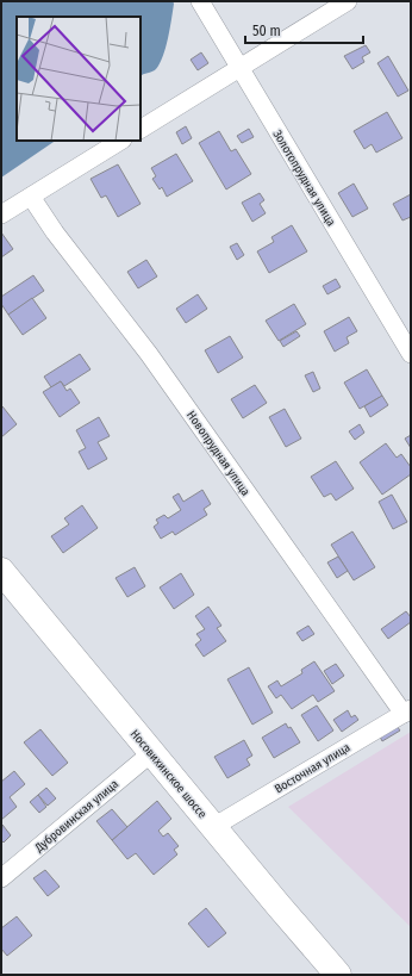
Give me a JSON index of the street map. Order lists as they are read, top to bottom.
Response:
{
  "streets": {
    "main road": ["Носовихинское шоссе"],
    "street": [
      "Золотопрудная улица",
      "Новопрудная улица",
      "Восточная улица",
      "Дубровинская улица"
    ]
  },
  "crossings": [
    ["Новопрудная улица", "Восточная улица"],
    ["Восточная улица", "Носовихинское шоссе"],
    ["Носовихинское шоссе", "Дубровинская улица"]
  ],
  "scale_bar": "50 m"
}
